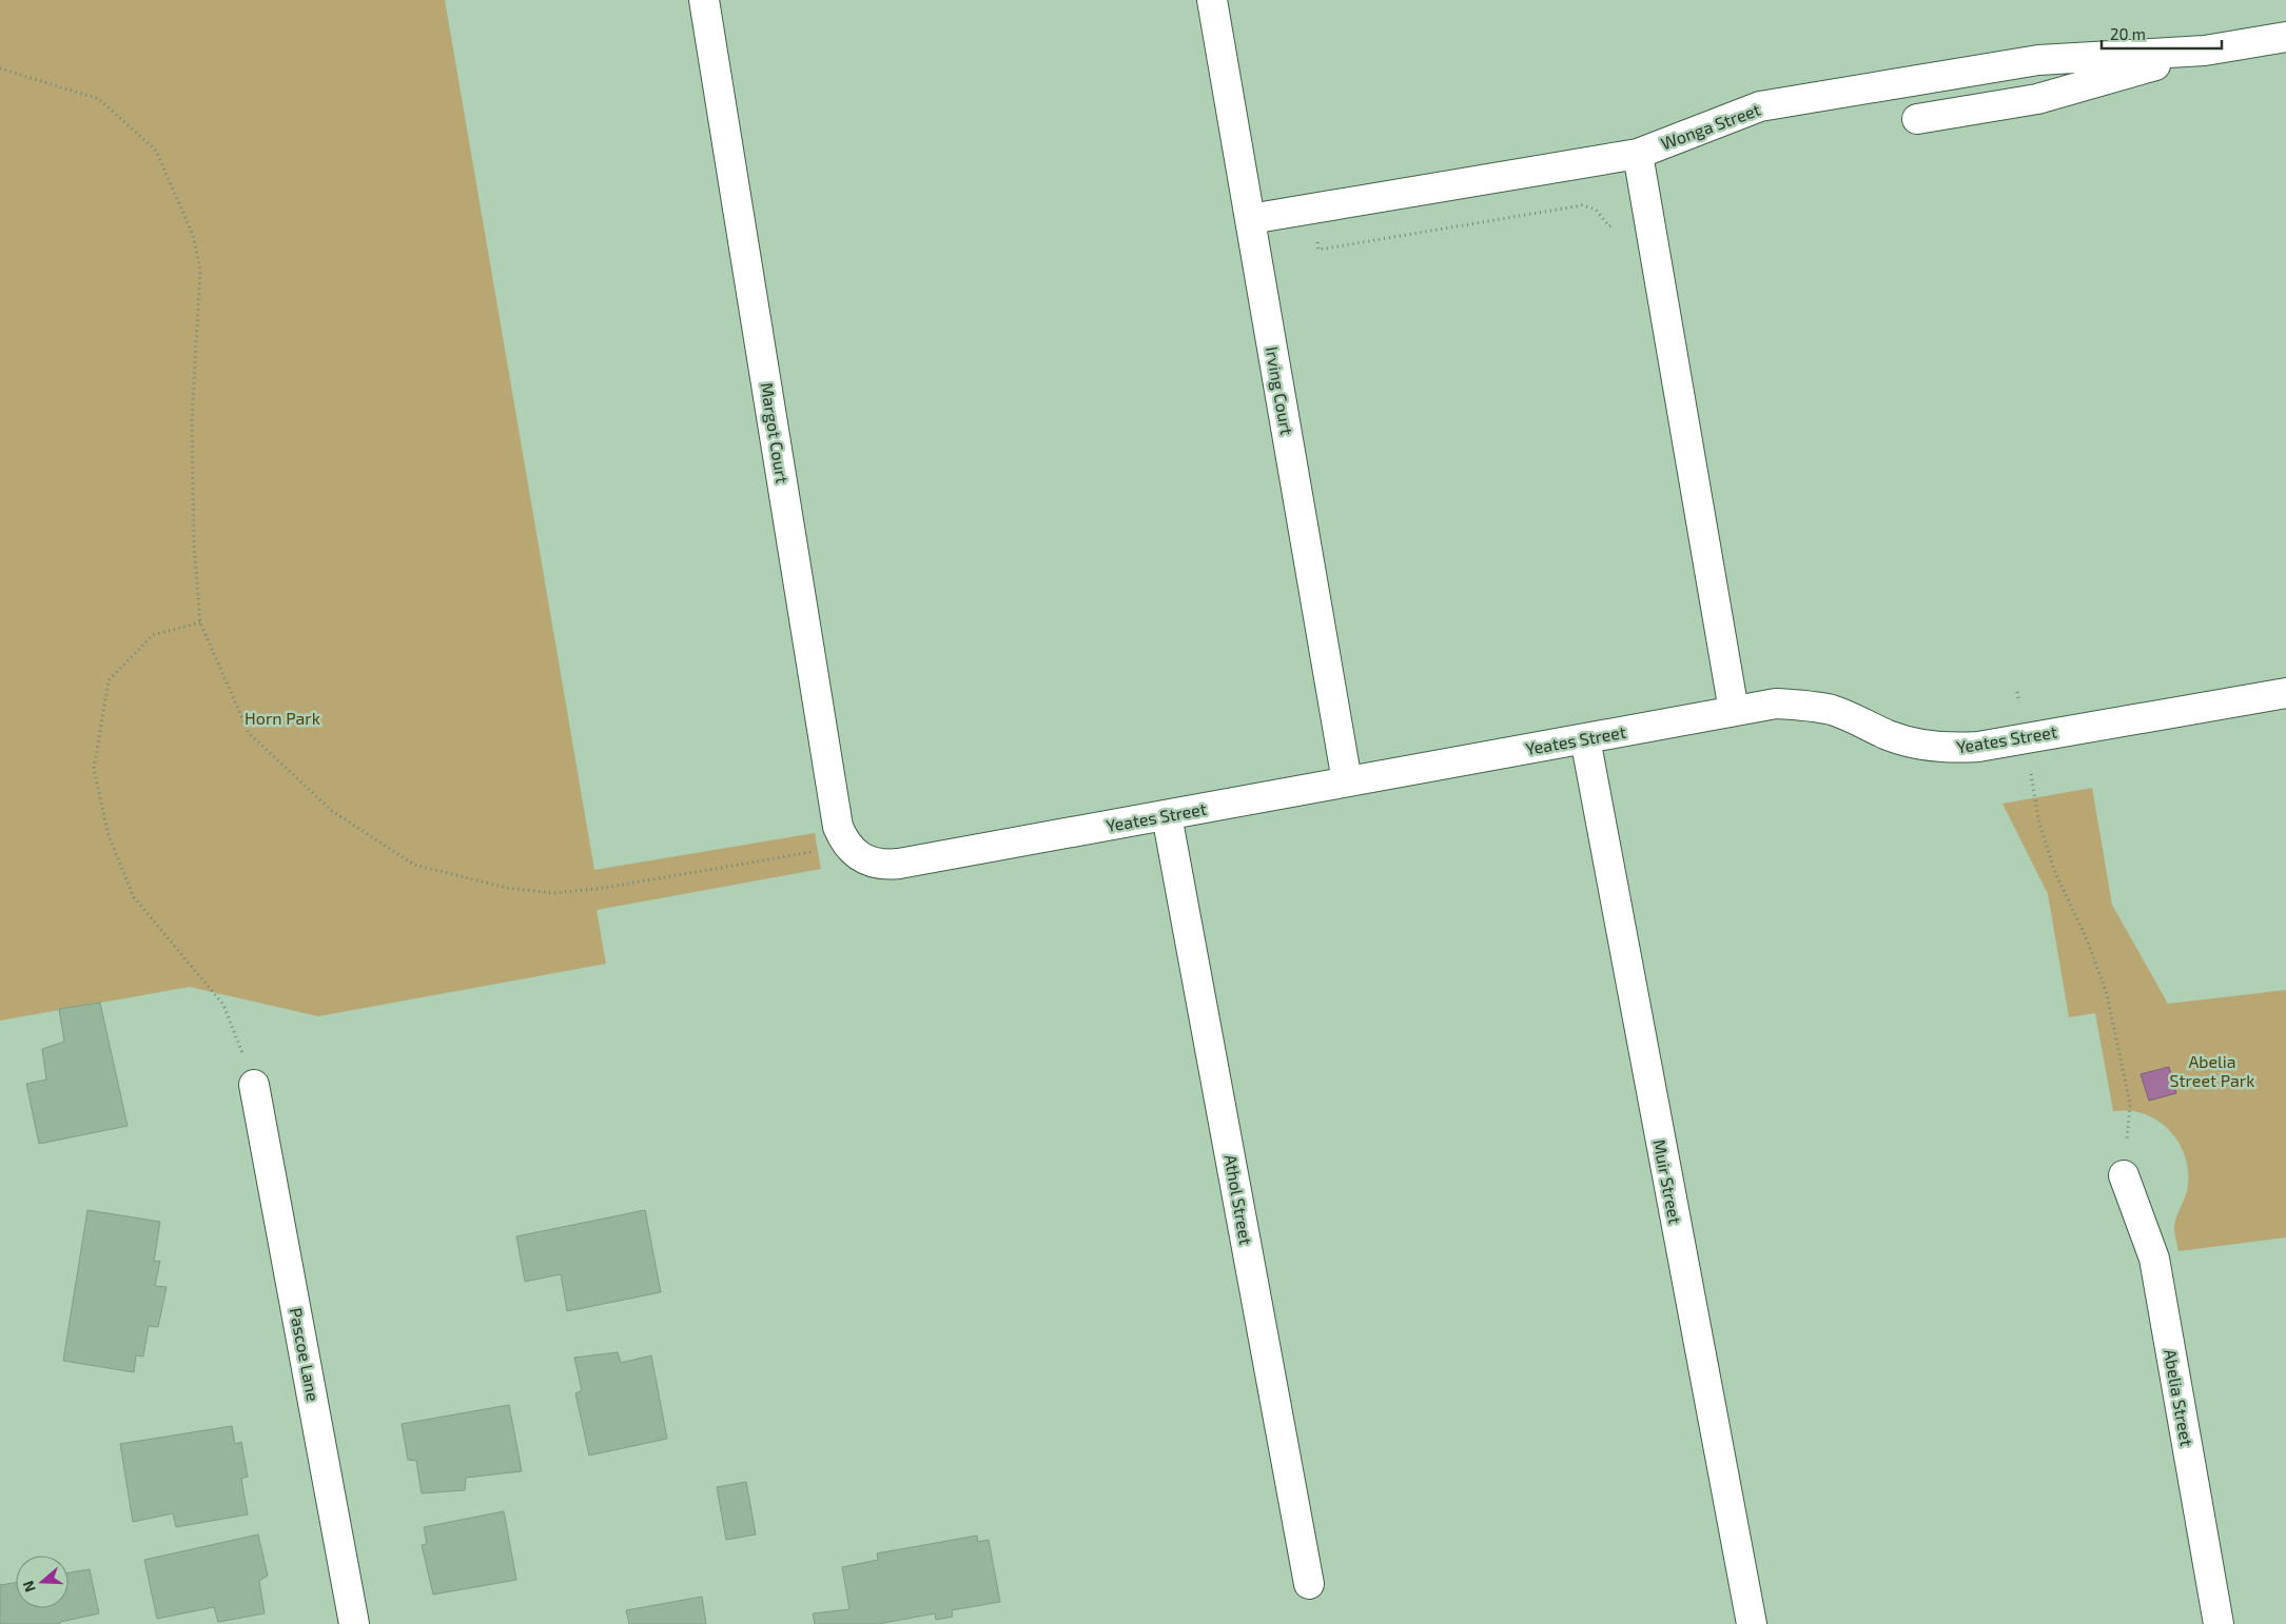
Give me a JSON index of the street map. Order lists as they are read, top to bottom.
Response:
{
  "streets": {
    "street": [
      "Wonga Street",
      "Irving Court",
      "Margot Court",
      "Yeates Street",
      "Muir Street",
      "Athol Street",
      "Pascoe Lane",
      "Abelia Street"
    ]
  },
  "crossings": [
    ["Wonga Street", "Irving Court"],
    ["Irving Court", "Yeates Street"],
    ["Margot Court", "Yeates Street"],
    ["Yeates Street", "Muir Street"],
    ["Yeates Street", "Athol Street"]
  ],
  "parks": ["Horn Park", "Abelia Street Park"],
  "scale_bar": "20 m",
  "north": "left"
}
